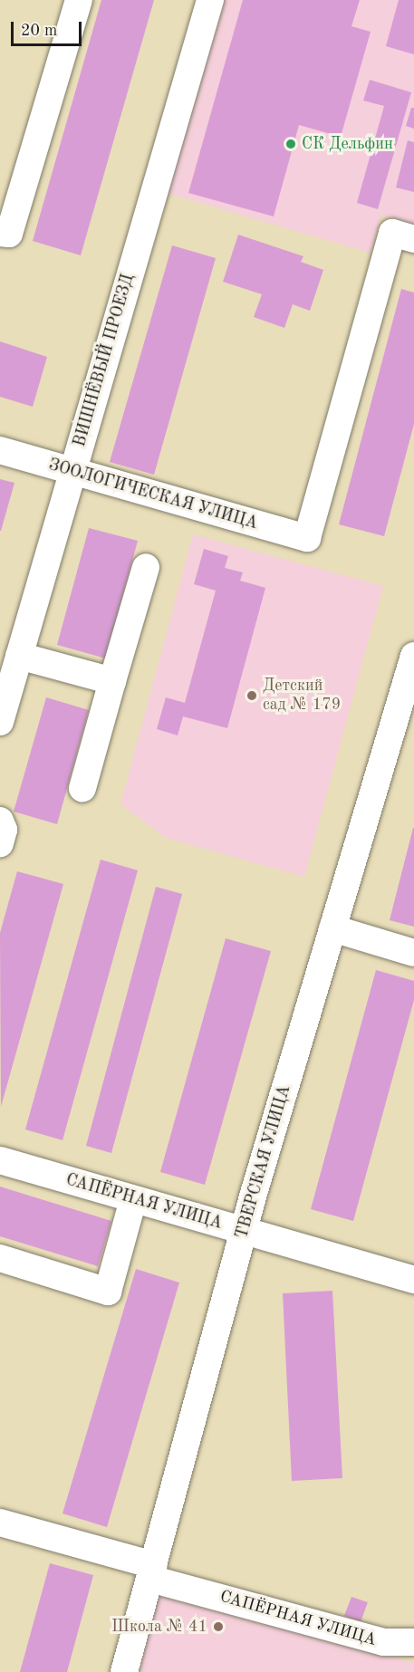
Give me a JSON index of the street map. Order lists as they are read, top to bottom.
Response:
{
  "streets": {
    "street": [
      "ВИШНЁВЫЙ ПРОЕЗД",
      "ЗООЛОГИЧЕСКАЯ УЛИЦА",
      "ТВЕРСКАЯ УЛИЦА",
      "САПЁРНАЯ УЛИЦА"
    ]
  },
  "crossings": [
    ["ВИШНЁВЫЙ ПРОЕЗД", "ЗООЛОГИЧЕСКАЯ УЛИЦА"],
    ["ТВЕРСКАЯ УЛИЦА", "САПЁРНАЯ УЛИЦА"]
  ],
  "places": ["СК Дельфин", "Детский сад № 179", "Школа № 41"],
  "scale_bar": "20 m"
}
